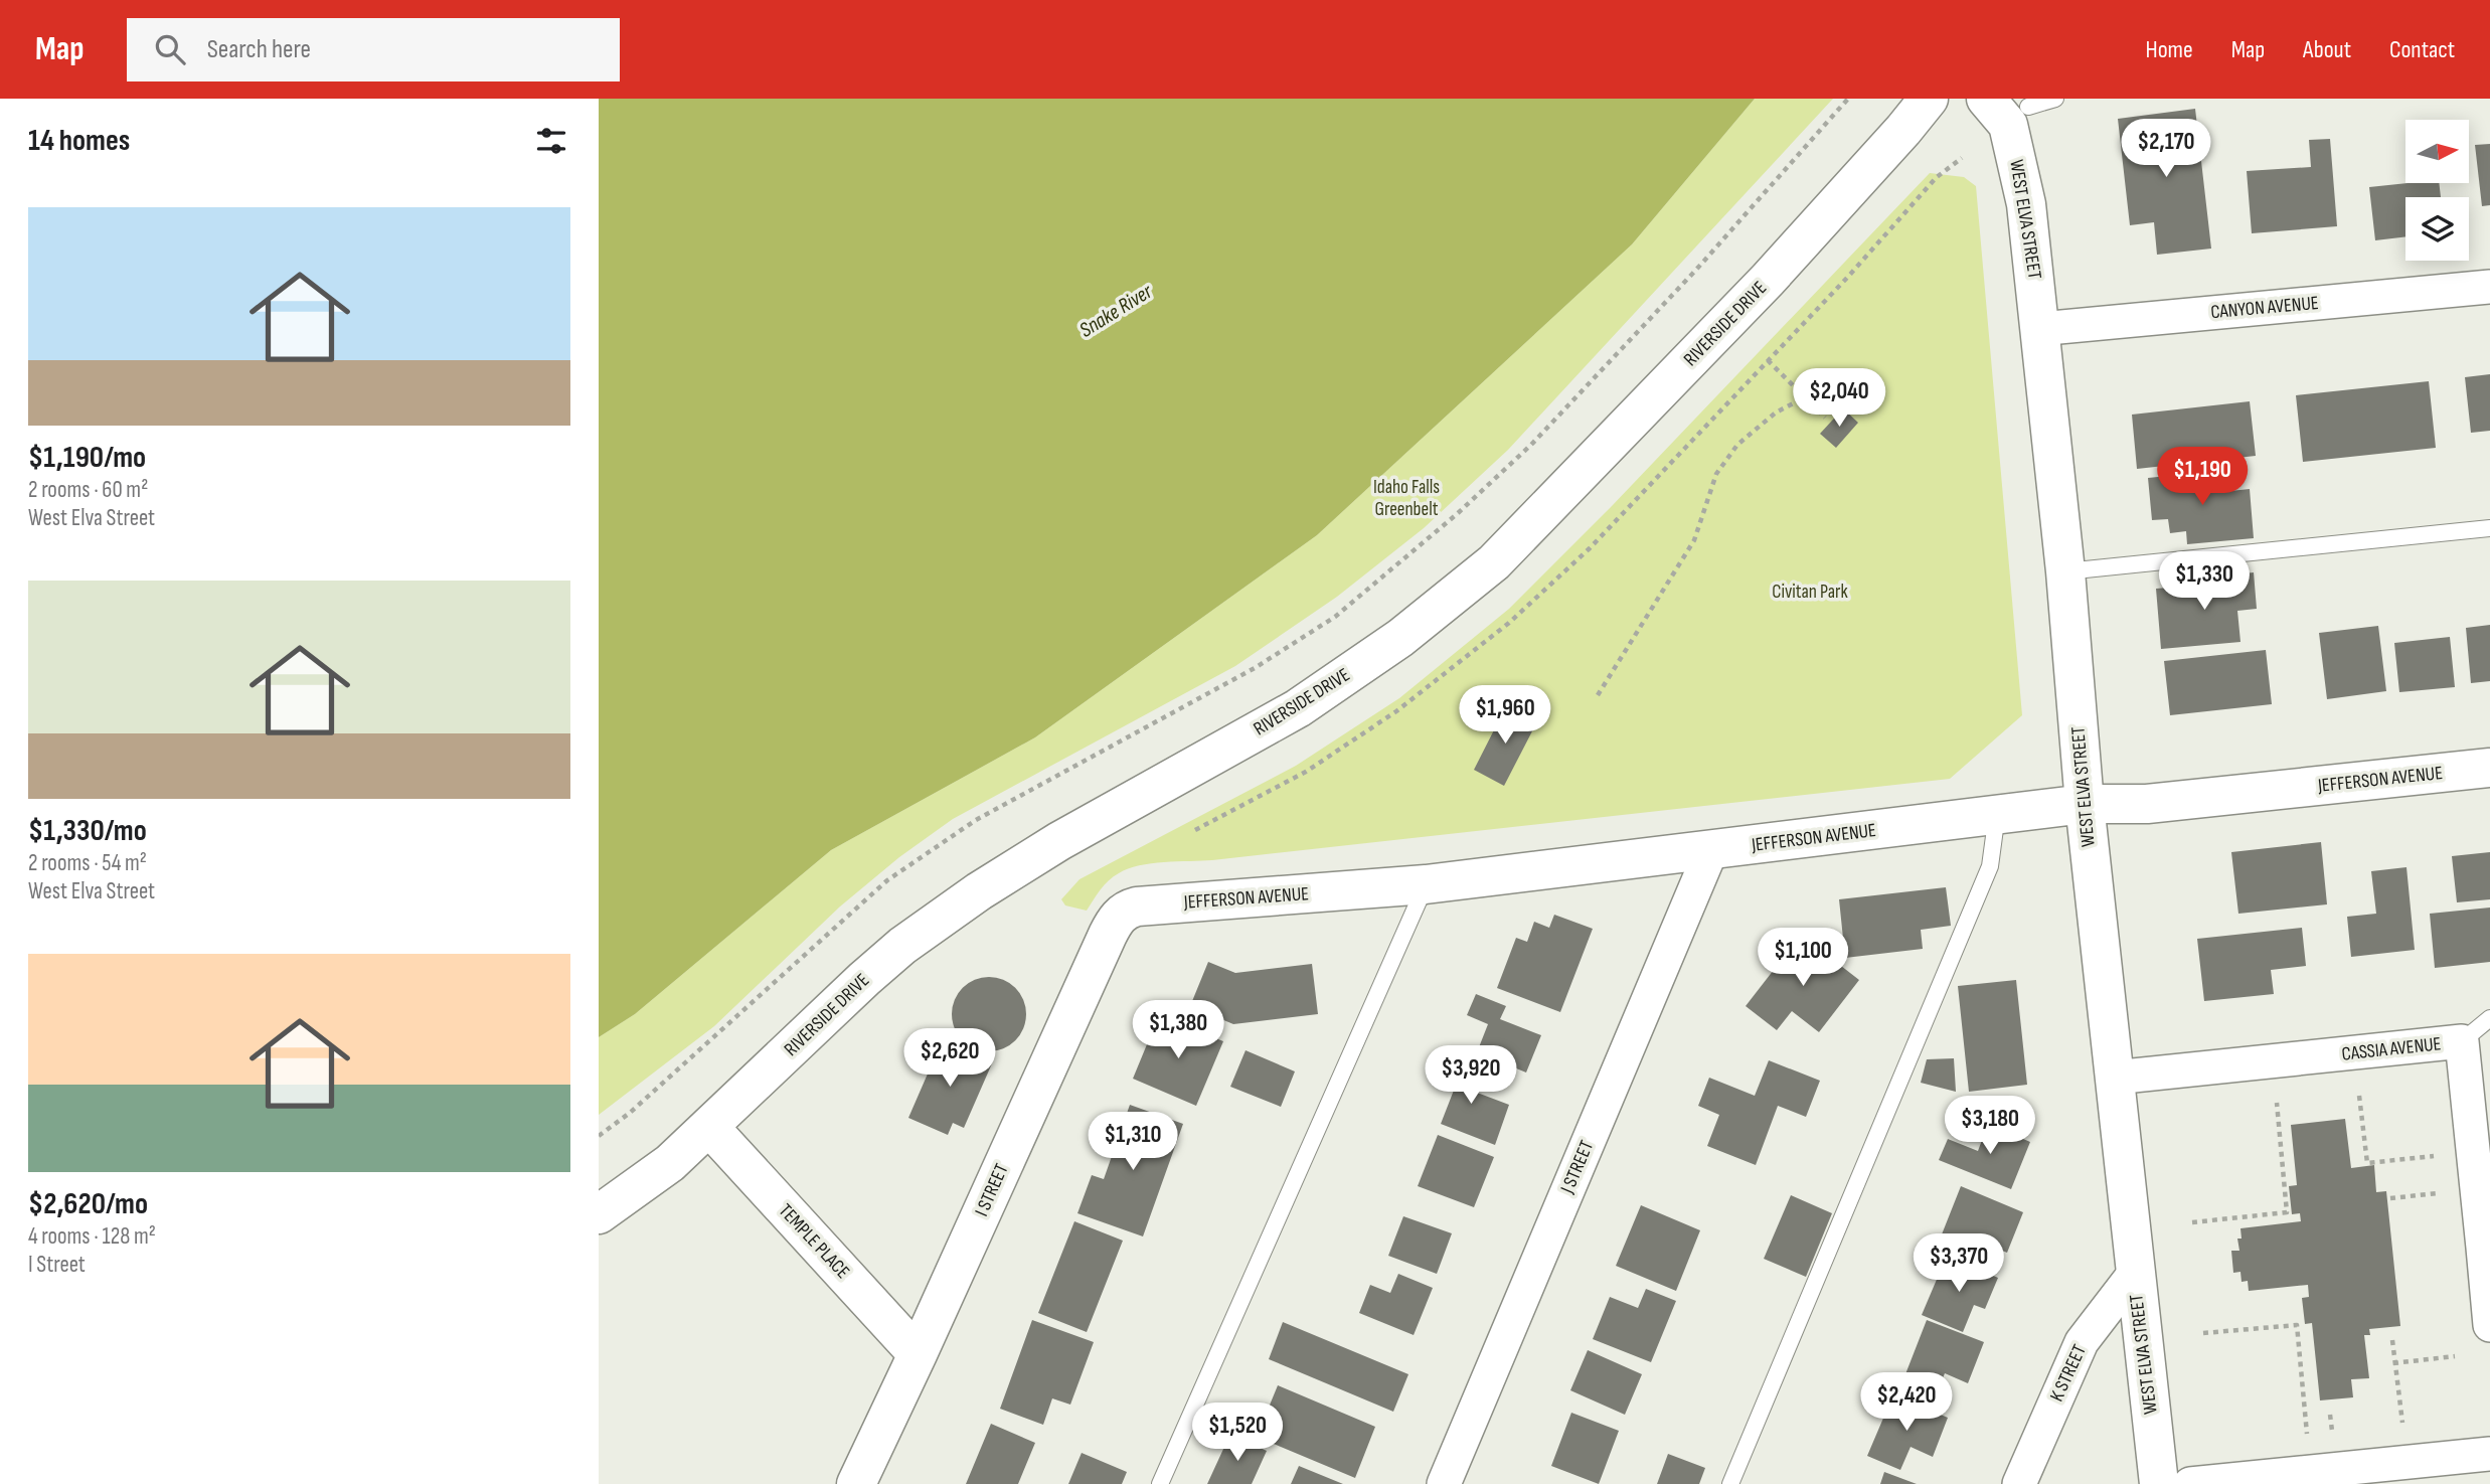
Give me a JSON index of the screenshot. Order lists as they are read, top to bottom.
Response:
{
  "streets": {
    "street": [
      "WEST ELVA STREET",
      "CANYON AVENUE",
      "RIVERSIDE DRIVE",
      "JEFFERSON AVENUE",
      "CASSIA AVENUE",
      "J STREET",
      "I STREET",
      "TEMPLE PLACE",
      "K STREET"
    ]
  },
  "crossings": [
    ["WEST ELVA STREET", "CANYON AVENUE"],
    ["WEST ELVA STREET", "JEFFERSON AVENUE"],
    ["WEST ELVA STREET", "CASSIA AVENUE"],
    ["WEST ELVA STREET", "K STREET"],
    ["RIVERSIDE DRIVE", "TEMPLE PLACE"],
    ["JEFFERSON AVENUE", "J STREET"],
    ["JEFFERSON AVENUE", "I STREET"],
    ["I STREET", "TEMPLE PLACE"]
  ],
  "water": ["Snake River"],
  "parks": ["Idaho Falls Greenbelt", "Civitan Park"],
  "north": "right",
  "page": {
    "header": "Map",
    "search": "Search here",
    "nav": [
      "Home",
      "Map",
      "About",
      "Contact"
    ],
    "heading": "14 homes",
    "price": [
      "$2,170",
      "$2,040",
      "$1,190",
      "$1,330",
      "$1,960",
      "$1,100",
      "$1,380",
      "$2,620",
      "$3,920",
      "$3,180",
      "$1,310",
      "$3,370",
      "$2,420",
      "$1,520"
    ],
    "list": [
      {
        "name": "$1,190/mo",
        "note": "2 rooms · 60 m² · West Elva Street"
      },
      {
        "name": "$1,330/mo",
        "note": "2 rooms · 54 m² · West Elva Street"
      },
      {
        "name": "$2,620/mo",
        "note": "4 rooms · 128 m² · I Street"
      }
    ]
  }
}
